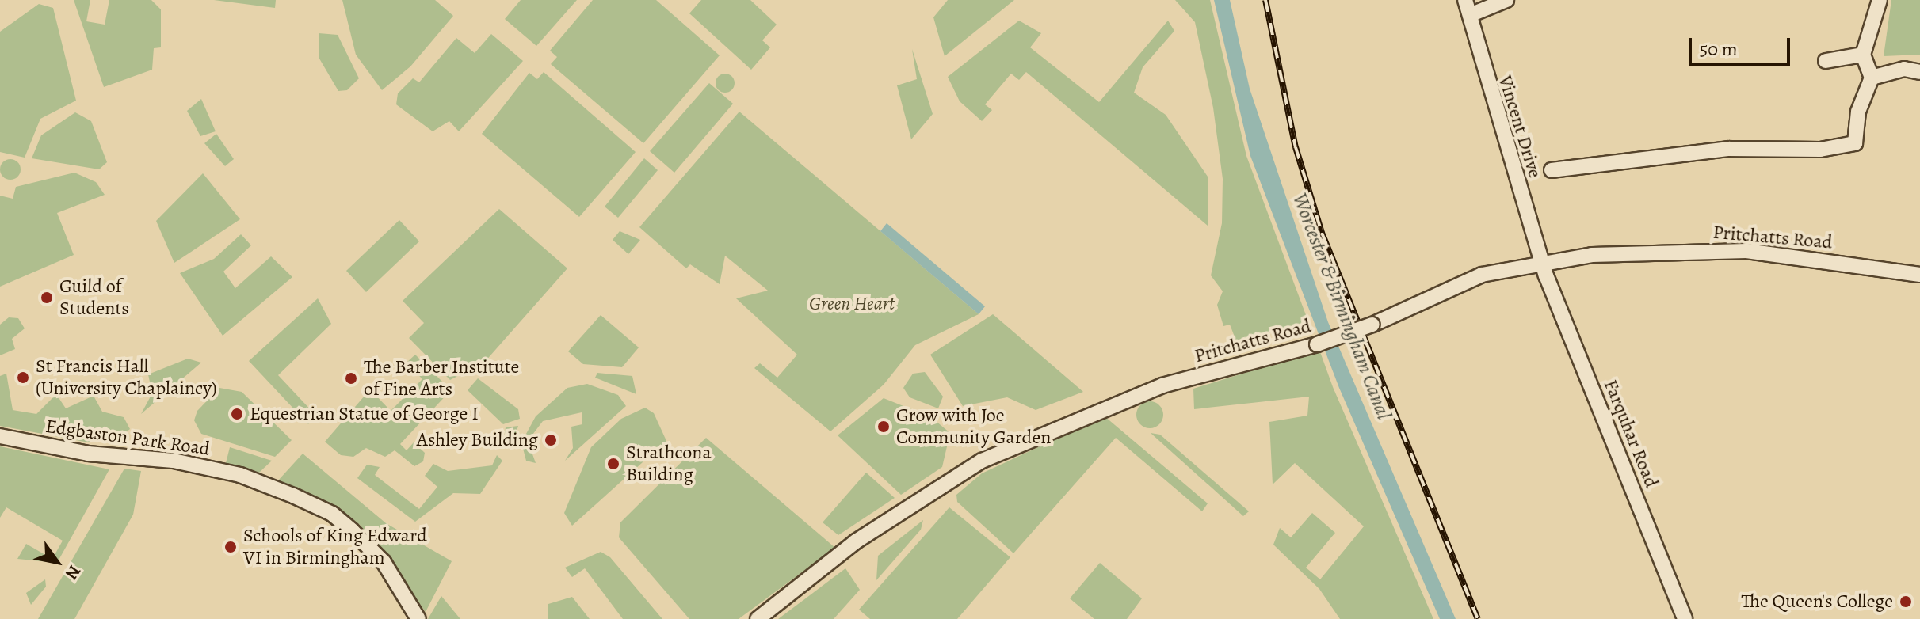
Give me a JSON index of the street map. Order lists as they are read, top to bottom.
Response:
{
  "streets": {
    "street": [
      "Vincent Drive",
      "Pritchatts Road",
      "Farquhar Road",
      "Edgbaston Park Road"
    ]
  },
  "crossings": [
    ["Vincent Drive", "Pritchatts Road"],
    ["Vincent Drive", "Farquhar Road"],
    ["Pritchatts Road", "Farquhar Road"]
  ],
  "water": ["Worcester & Birmingham Canal"],
  "parks": ["Green Heart"],
  "places": [
    "Guild of Students",
    "St Francis Hall (University Chaplaincy)",
    "The Barber Institute of Fine Arts",
    "Equestrian Statue of George I",
    "Grow with Joe Community Garden",
    "Ashley Building",
    "Strathcona Building",
    "Schools of King Edward VI in Birmingham",
    "The Queen's College"
  ],
  "scale_bar": "50 m",
  "north": "bottom right"
}
